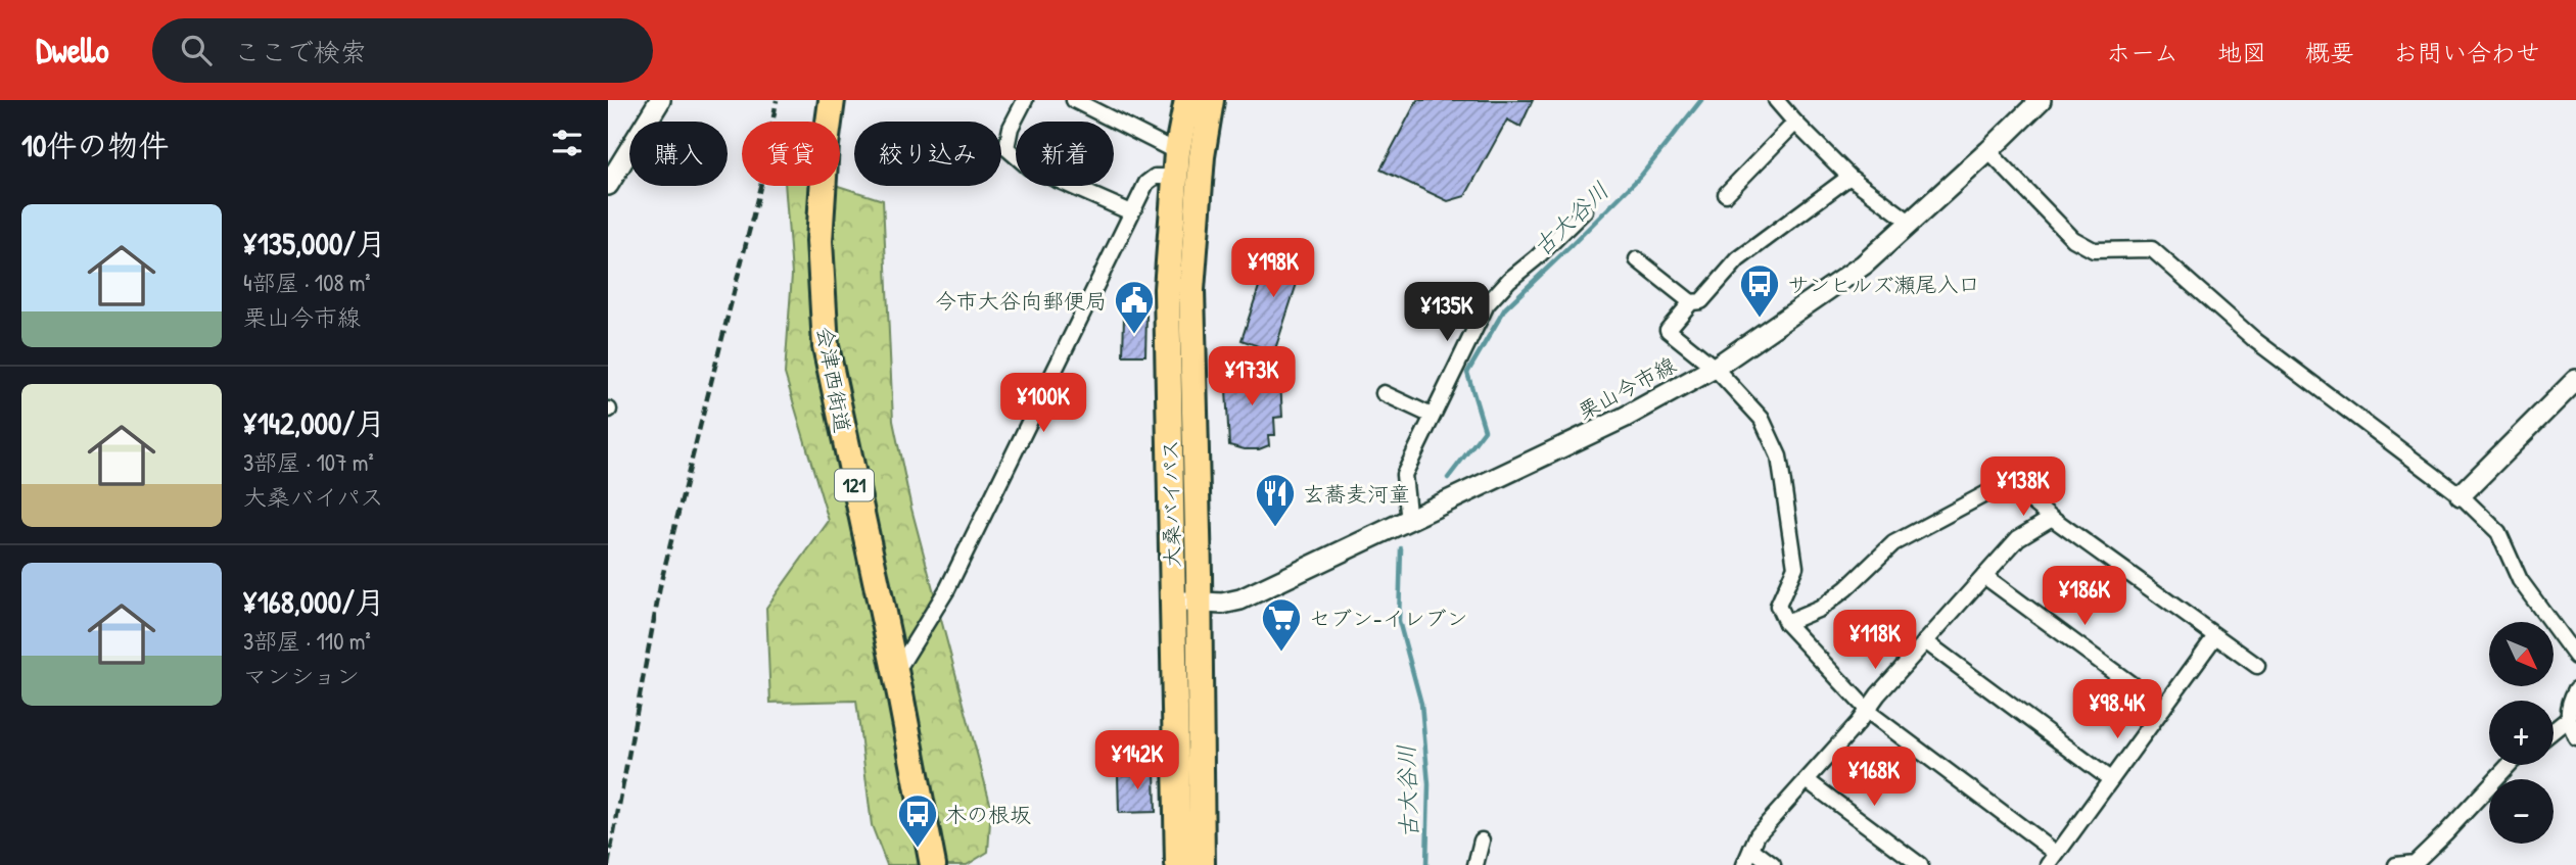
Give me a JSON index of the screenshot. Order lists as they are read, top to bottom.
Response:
{
  "streets": {
    "highway": ["会津西街道", "121", "大桑バイパス"],
    "main road": ["栗山今市線"]
  },
  "crossings": [
    ["栗山今市線", "大桑バイパス"]
  ],
  "water": ["古大谷川"],
  "places": {
    "bus stop": ["サンヒルズ瀬尾入口", "木の根坂"],
    "public building": ["今市大谷向郵便局"],
    "restaurant": ["玄蕎麦河童"],
    "supermarket": ["セブン-イレブン"]
  },
  "north": "bottom right",
  "page": {
    "header": "Dwello",
    "search": "ここで検索",
    "nav": [
      "ホーム",
      "地図",
      "概要",
      "お問い合わせ"
    ],
    "heading": "10件の物件",
    "chip": [
      "購入",
      "賃貸",
      "絞り込み",
      "新着"
    ],
    "list": [
      {
        "name": "¥135,000/月",
        "note": "4部屋 · 108 m² · 栗山今市線"
      },
      {
        "name": "¥142,000/月",
        "note": "3部屋 · 107 m² · 大桑バイパス"
      },
      {
        "name": "¥168,000/月",
        "note": "3部屋 · 110 m² · マンション"
      }
    ],
    "price": [
      "¥198K",
      "¥135K",
      "¥173K",
      "¥100K",
      "¥138K",
      "¥186K",
      "¥118K",
      "¥98.4K",
      "¥142K",
      "¥168K"
    ],
    "map_buttons": ["+", "−"]
  }
}
